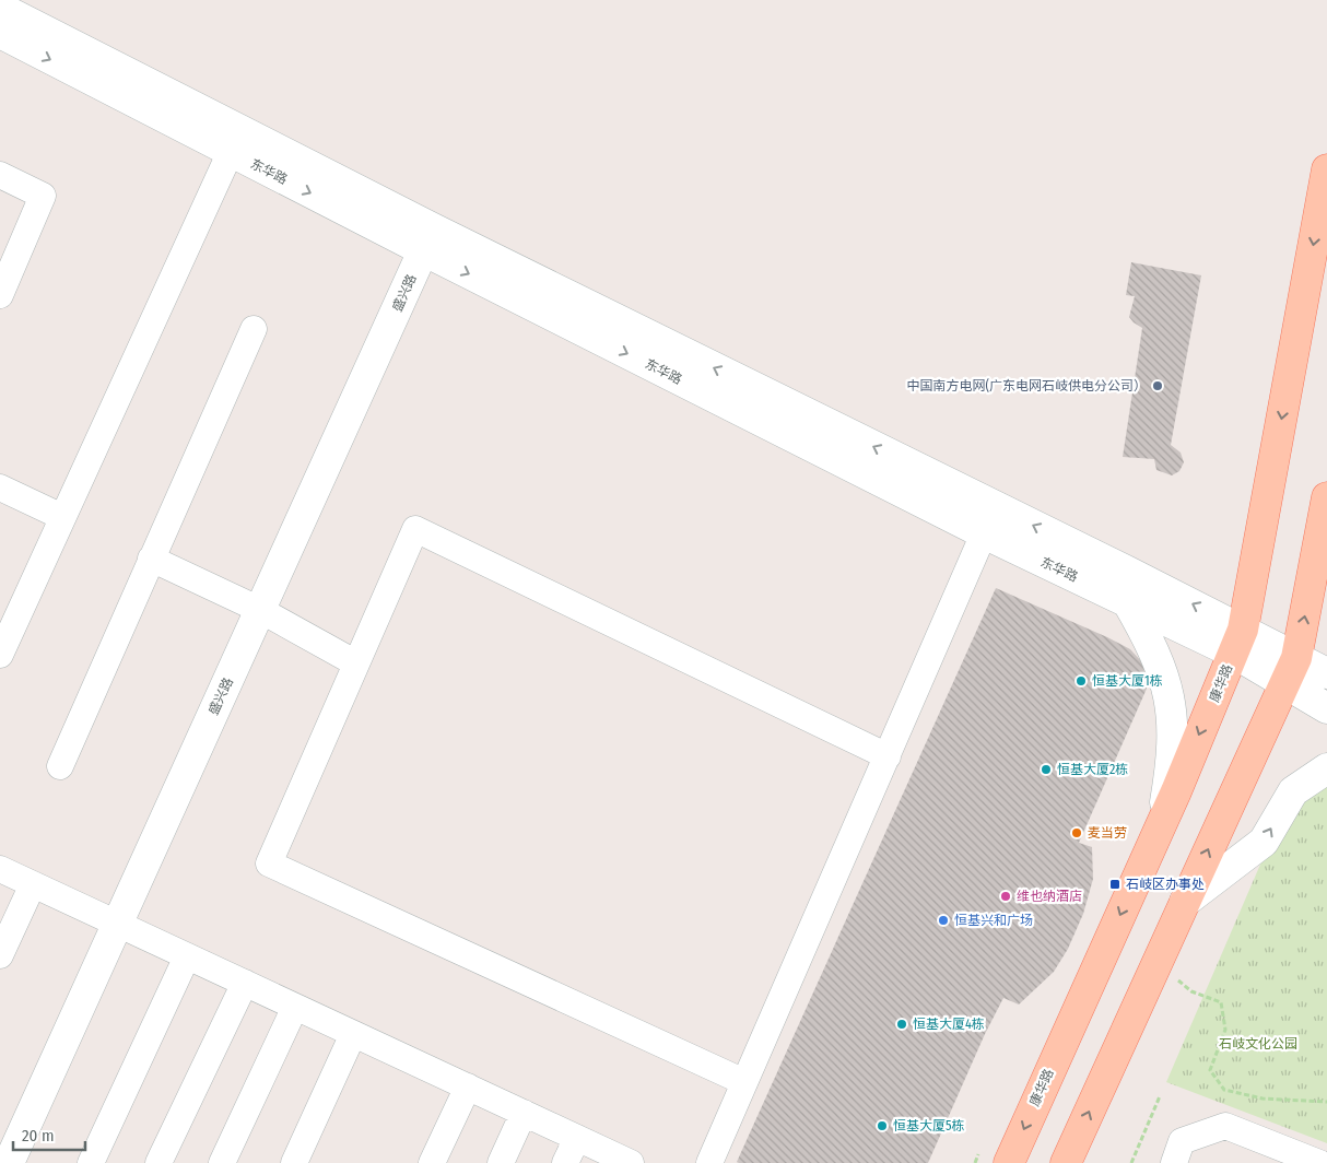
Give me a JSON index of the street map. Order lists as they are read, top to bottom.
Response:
{
  "streets": {
    "main road": ["东华路", "盛兴路", "康华路"]
  },
  "crossings": [
    ["东华路", "盛兴路"],
    ["东华路", "康华路"]
  ],
  "parks": ["石岐文化公园"],
  "places": {
    "other": [
      "中国南方电网(广东电网石岐供电分公司）",
      "恒基大厦1栋",
      "恒基大厦2栋",
      "麦当劳",
      "维也纳酒店",
      "恒基兴和广场",
      "恒基大厦4栋",
      "恒基大厦5栋"
    ],
    "transit": ["石岐区办事处"]
  },
  "scale_bar": "20 m"
}
